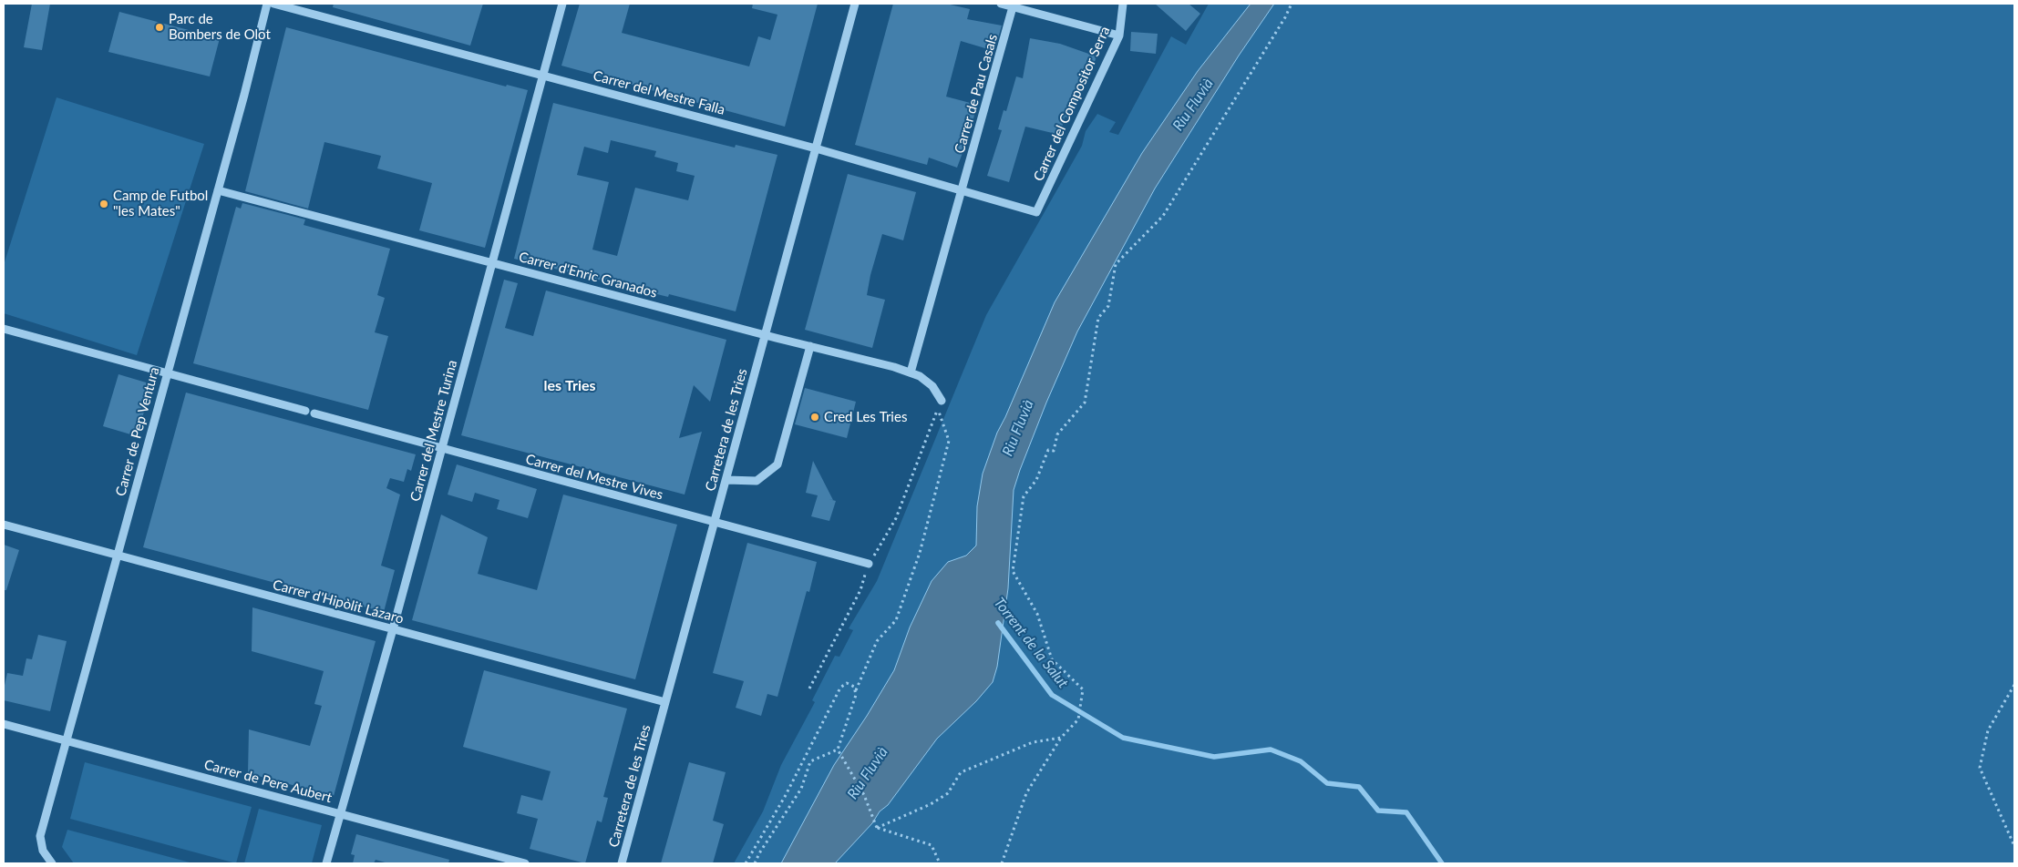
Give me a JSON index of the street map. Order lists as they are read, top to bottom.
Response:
{
  "streets": {
    "street": [
      "Carrer del Mestre Falla",
      "Carrer de Pau Casals",
      "Carrer del Compositor Serra",
      "Carrer d'Enric Granados",
      "Carretera de les Tries",
      "Carrer del Mestre Turina",
      "Carrer de Pep Ventura",
      "Carrer del Mestre Vives",
      "Carrer d'Hipòlit Lázaro",
      "Carrer de Pere Aubert"
    ]
  },
  "crossings": [
    ["Carrer del Mestre Falla", "Carrer de Pau Casals"],
    ["Carrer del Mestre Falla", "Carrer del Compositor Serra"],
    ["Carrer del Mestre Falla", "Carretera de les Tries"],
    ["Carrer del Mestre Falla", "Carrer del Mestre Turina"],
    ["Carrer de Pau Casals", "Carrer d'Enric Granados"],
    ["Carrer d'Enric Granados", "Carretera de les Tries"],
    ["Carrer d'Enric Granados", "Carrer del Mestre Turina"],
    ["Carrer d'Enric Granados", "Carrer de Pep Ventura"],
    ["Carretera de les Tries", "Carrer del Mestre Vives"],
    ["Carretera de les Tries", "Carrer d'Hipòlit Lázaro"],
    ["Carrer del Mestre Turina", "Carrer del Mestre Vives"],
    ["Carrer del Mestre Turina", "Carrer d'Hipòlit Lázaro"],
    ["Carrer del Mestre Turina", "Carrer de Pere Aubert"],
    ["Carrer de Pep Ventura", "Carrer d'Hipòlit Lázaro"],
    ["Carrer de Pep Ventura", "Carrer de Pere Aubert"]
  ],
  "districts": ["les Tries"],
  "water": ["Riu Fluvià", "Torrent de la Salut"],
  "places": ["Parc de Bombers de Olot", "Camp de Futbol \"les Mates\"", "Cred Les Tries"]
}
